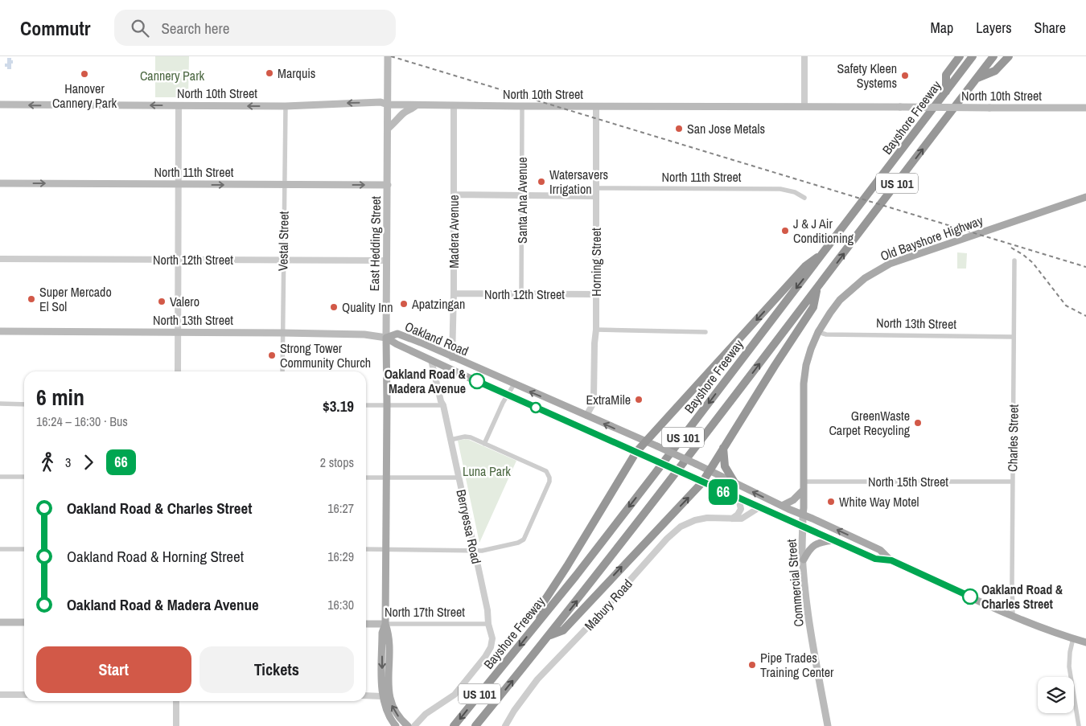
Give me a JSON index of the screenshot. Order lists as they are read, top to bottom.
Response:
{
  "streets": {
    "highway": ["Bayshore Freeway", "US 101"],
    "main road": [
      "North 10th Street",
      "North 11th Street",
      "Old Bayshore Highway",
      "East Hedding Street",
      "North 13th Street",
      "Oakland Road",
      "Commercial Street",
      "North 17th Street"
    ],
    "street": [
      "Santa Ana Avenue",
      "Madera Avenue",
      "Vestal Street",
      "North 12th Street",
      "Horning Street",
      "Charles Street",
      "North 15th Street",
      "Berryessa Road",
      "Mabury Road"
    ]
  },
  "crossings": [
    ["North 10th Street", "Santa Ana Avenue"],
    ["North 10th Street", "Madera Avenue"],
    ["North 10th Street", "Vestal Street"],
    ["North 10th Street", "East Hedding Street"],
    ["North 10th Street", "Horning Street"],
    ["North 11th Street", "Vestal Street"],
    ["North 11th Street", "East Hedding Street"],
    ["North 11th Street", "Horning Street"],
    ["Santa Ana Avenue", "North 12th Street"],
    ["Madera Avenue", "North 12th Street"],
    ["Madera Avenue", "Oakland Road"],
    ["Old Bayshore Highway", "North 13th Street"],
    ["Old Bayshore Highway", "Commercial Street"],
    ["Vestal Street", "North 12th Street"],
    ["Vestal Street", "North 13th Street"],
    ["East Hedding Street", "North 12th Street"],
    ["East Hedding Street", "North 13th Street"],
    ["East Hedding Street", "Oakland Road"],
    ["East Hedding Street", "North 17th Street"],
    ["North 12th Street", "Horning Street"],
    ["Horning Street", "Oakland Road"],
    ["North 13th Street", "Oakland Road"],
    ["North 13th Street", "Charles Street"],
    ["Oakland Road", "Charles Street"],
    ["Oakland Road", "Berryessa Road"],
    ["Oakland Road", "Commercial Street"],
    ["Oakland Road", "Mabury Road"],
    ["Charles Street", "North 15th Street"],
    ["North 15th Street", "Commercial Street"],
    ["Berryessa Road", "North 17th Street"]
  ],
  "one_way": ["North 10th Street", "North 11th Street"],
  "parks": ["Cannery Park", "Luna Park"],
  "places": [
    "Marquis",
    "Hanover Cannery Park",
    "Safety Kleen Systems",
    "San Jose Metals",
    "Watersavers Irrigation",
    "J & J Air Conditioning",
    "Super Mercado El Sol",
    "Valero",
    "Apatzingan",
    "Quality Inn",
    "Strong Tower Community Church",
    "Oakland Road & Madera Avenue",
    "ExtraMile",
    "GreenWaste Carpet Recycling",
    "White Way Motel",
    "Oakland Road & Charles Street",
    "Pipe Trades Training Center"
  ],
  "lines": ["bus line 66"],
  "page": {
    "header": "Commutr",
    "search": "Search here",
    "nav": ["Map", "Layers", "Share"],
    "on_map": "66",
    "heading": ["6 min", "16:24 – 16:30 · Bus", "$3.19"],
    "legs": ["3", "66", "2 stops"],
    "list": [
      {
        "name": "Oakland Road & Charles Street",
        "value": "16:27"
      },
      {
        "name": "Oakland Road & Horning Street",
        "value": "16:29"
      },
      {
        "name": "Oakland Road & Madera Avenue",
        "value": "16:30"
      }
    ],
    "buttons": ["Start", "Tickets"]
  }
}
